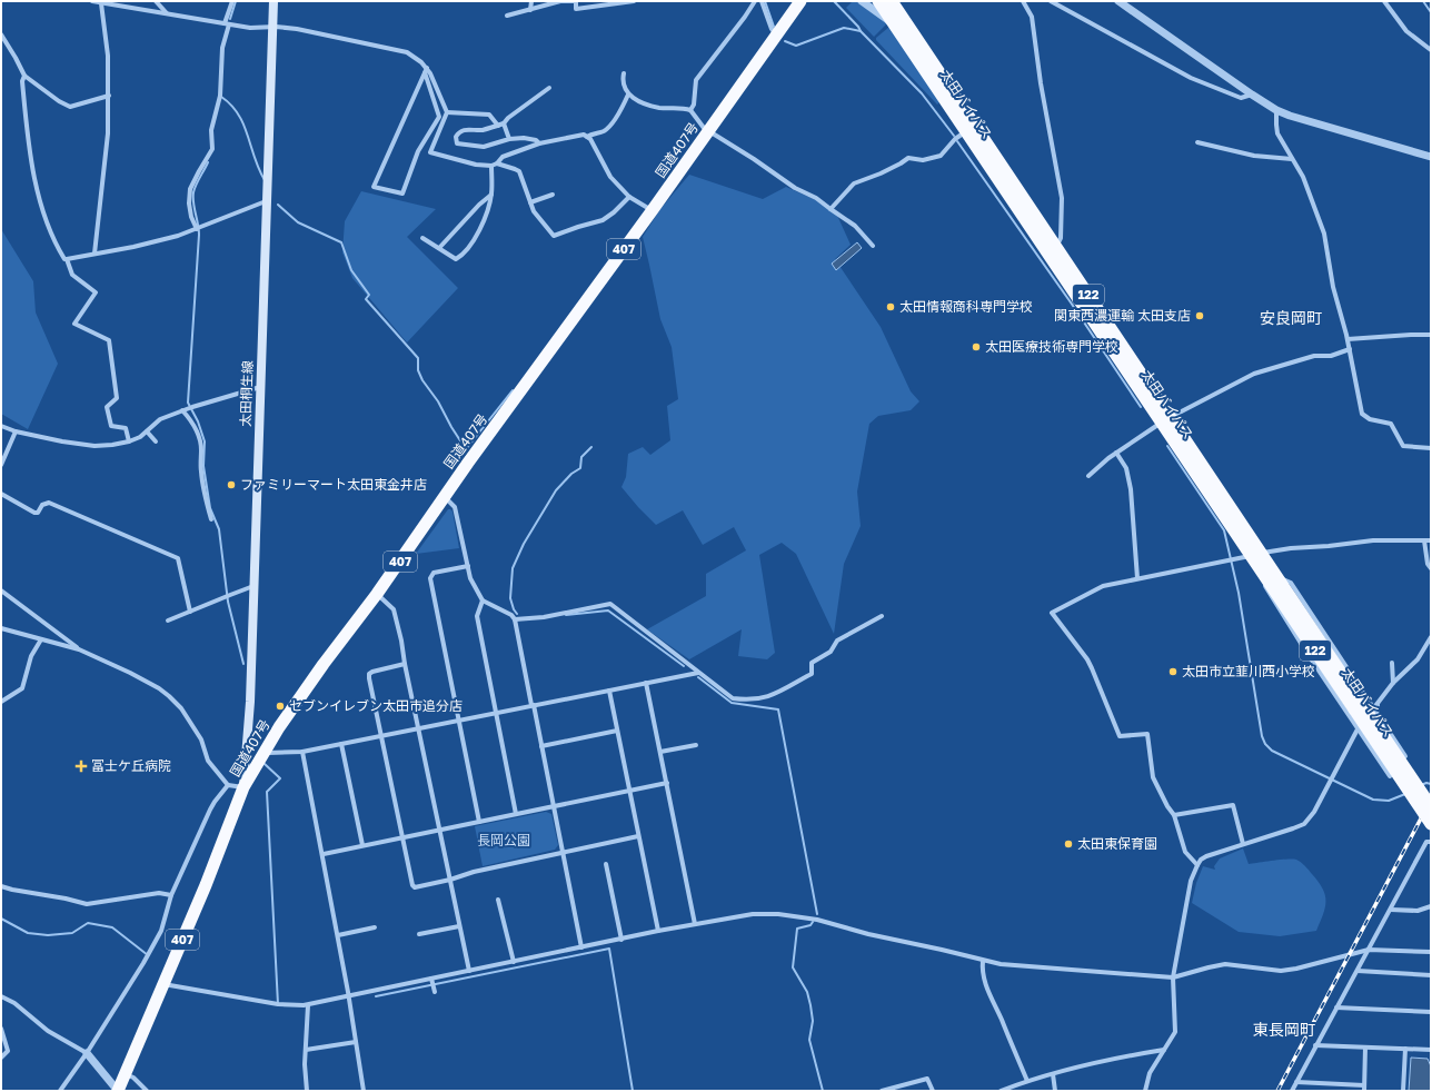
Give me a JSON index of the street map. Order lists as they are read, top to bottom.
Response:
{
  "streets": {
    "highway": [
      "太田バイパス",
      "国道407号",
      "407",
      "122"
    ],
    "main road": ["太田桐生線"]
  },
  "crossings": [
    ["国道407号", "太田桐生線"]
  ],
  "districts": ["安良岡町", "東長岡町"],
  "parks": ["長岡公園"],
  "places": {
    "other": [
      "太田情報商科専門学校",
      "関東西濃運輸 太田支店",
      "太田医療技術専門学校",
      "ファミリーマート太田東金井店",
      "太田市立韮川西小学校",
      "セブンイレブン太田市追分店",
      "太田東保育園"
    ],
    "health": ["冨士ケ丘病院"]
  }
}
